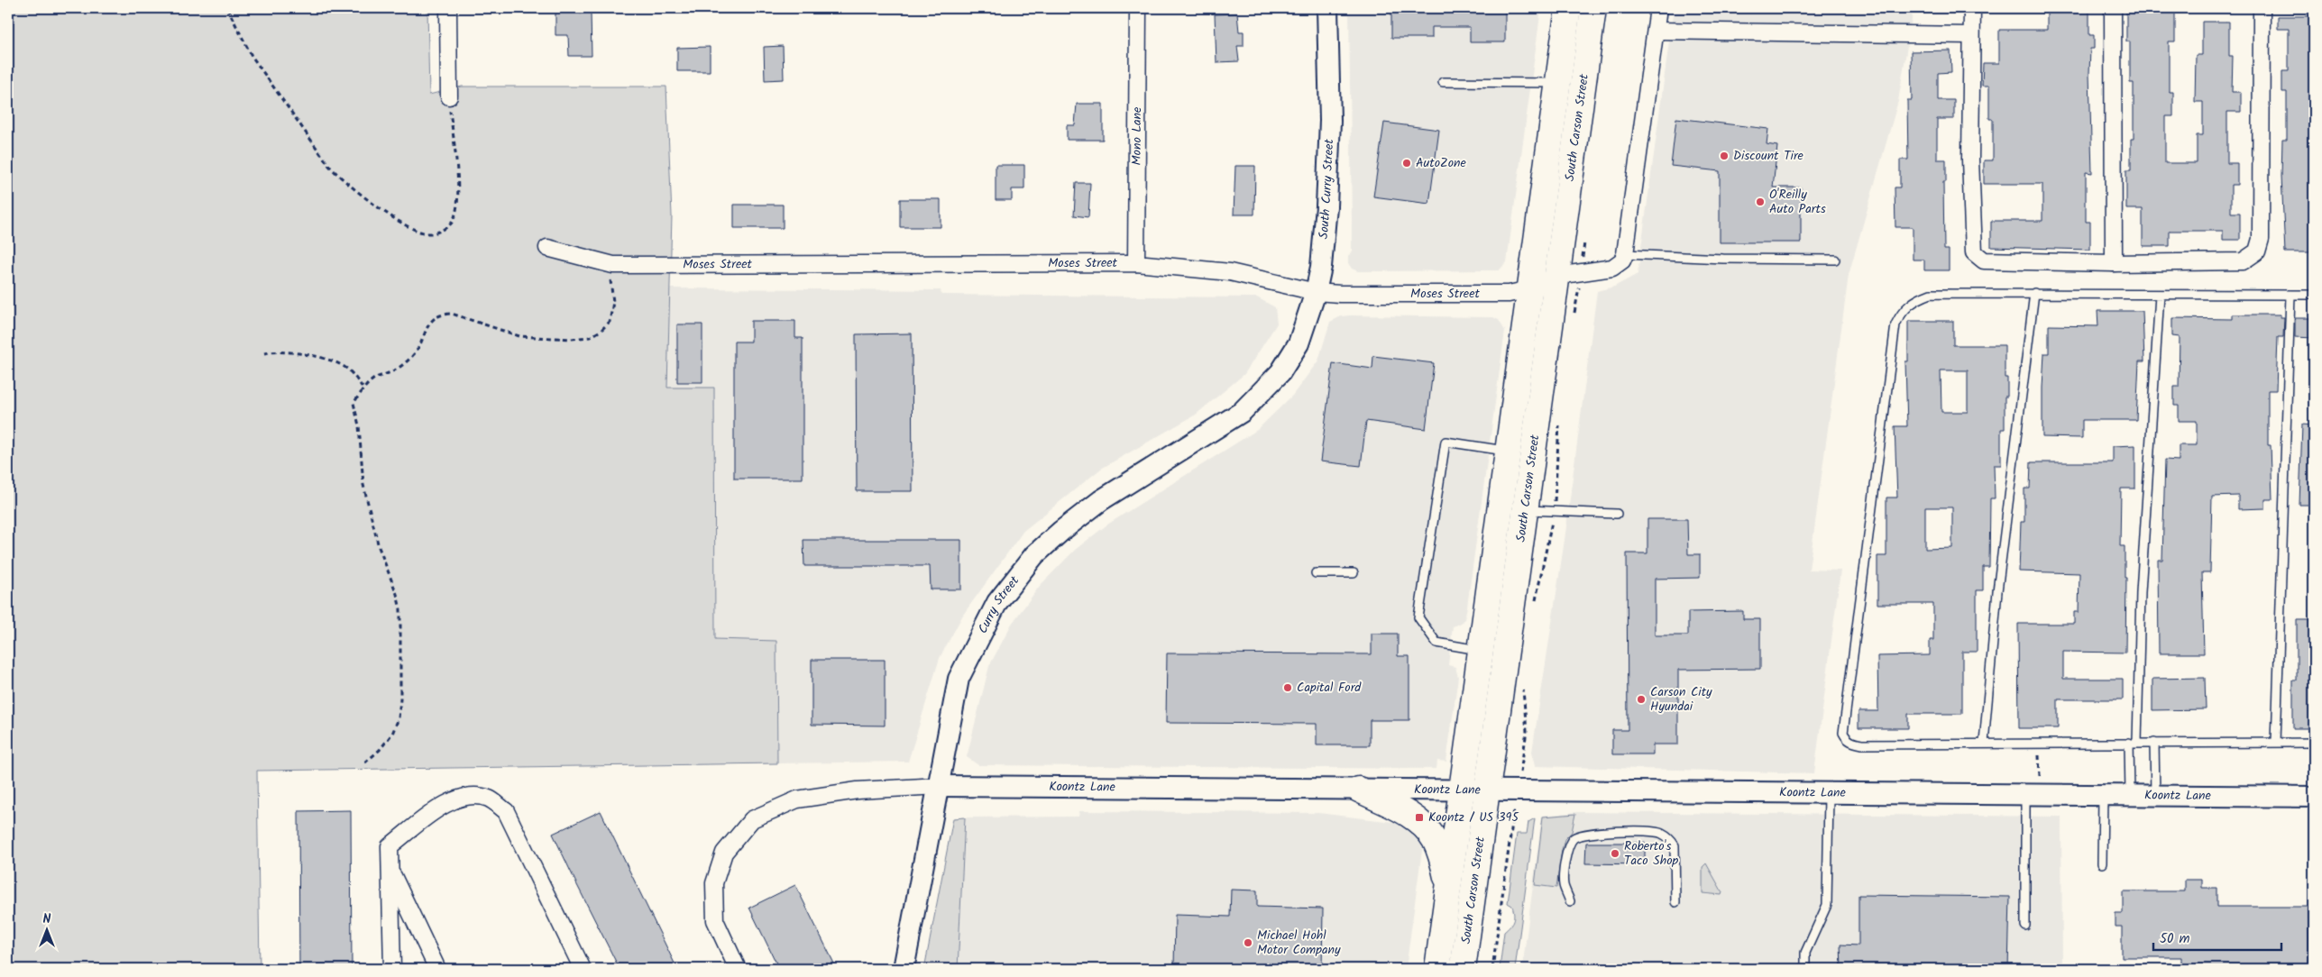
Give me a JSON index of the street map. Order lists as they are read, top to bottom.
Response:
{
  "streets": {
    "main road": ["South Carson Street"],
    "street": [
      "Mono Lane",
      "South Curry Street",
      "Moses Street",
      "Curry Street",
      "Koontz Lane"
    ]
  },
  "crossings": [
    ["South Carson Street", "Moses Street"],
    ["South Carson Street", "Koontz Lane"],
    ["Mono Lane", "Moses Street"],
    ["South Curry Street", "Moses Street"],
    ["South Curry Street", "Curry Street"],
    ["Curry Street", "Koontz Lane"]
  ],
  "places": {
    "other": [
      "Discount Tire",
      "AutoZone",
      "O'Reilly Auto Parts",
      "Capital Ford",
      "Carson City Hyundai",
      "Roberto's Taco Shop",
      "Michael Hohl Motor Company"
    ],
    "transit": ["Koontz / US 395"]
  },
  "scale_bar": "50 m",
  "north": "top"
}
